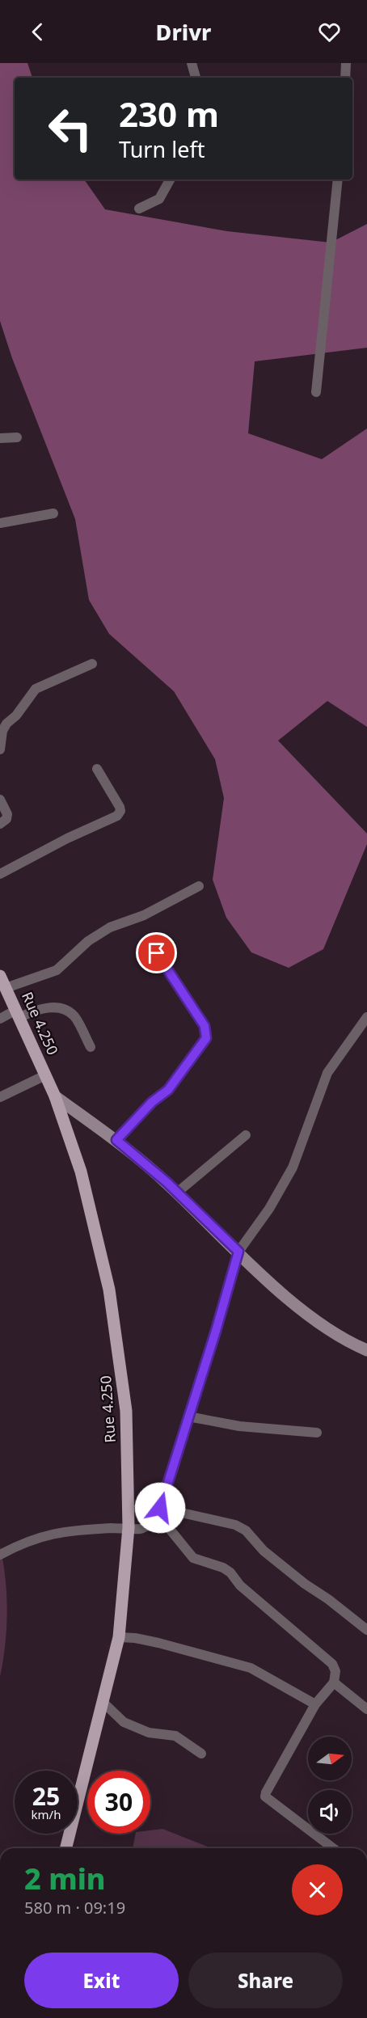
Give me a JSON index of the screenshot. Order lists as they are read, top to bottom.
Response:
{
  "streets": {
    "main road": ["Rue 4.250"]
  },
  "north": "right",
  "page": {
    "header": "Drivr",
    "turn": ["230 m", "Turn left"],
    "speed": "25 km/h",
    "limit": "30",
    "heading": ["2 min", "580 m · 09:19"],
    "buttons": ["Exit", "Share"]
  }
}
